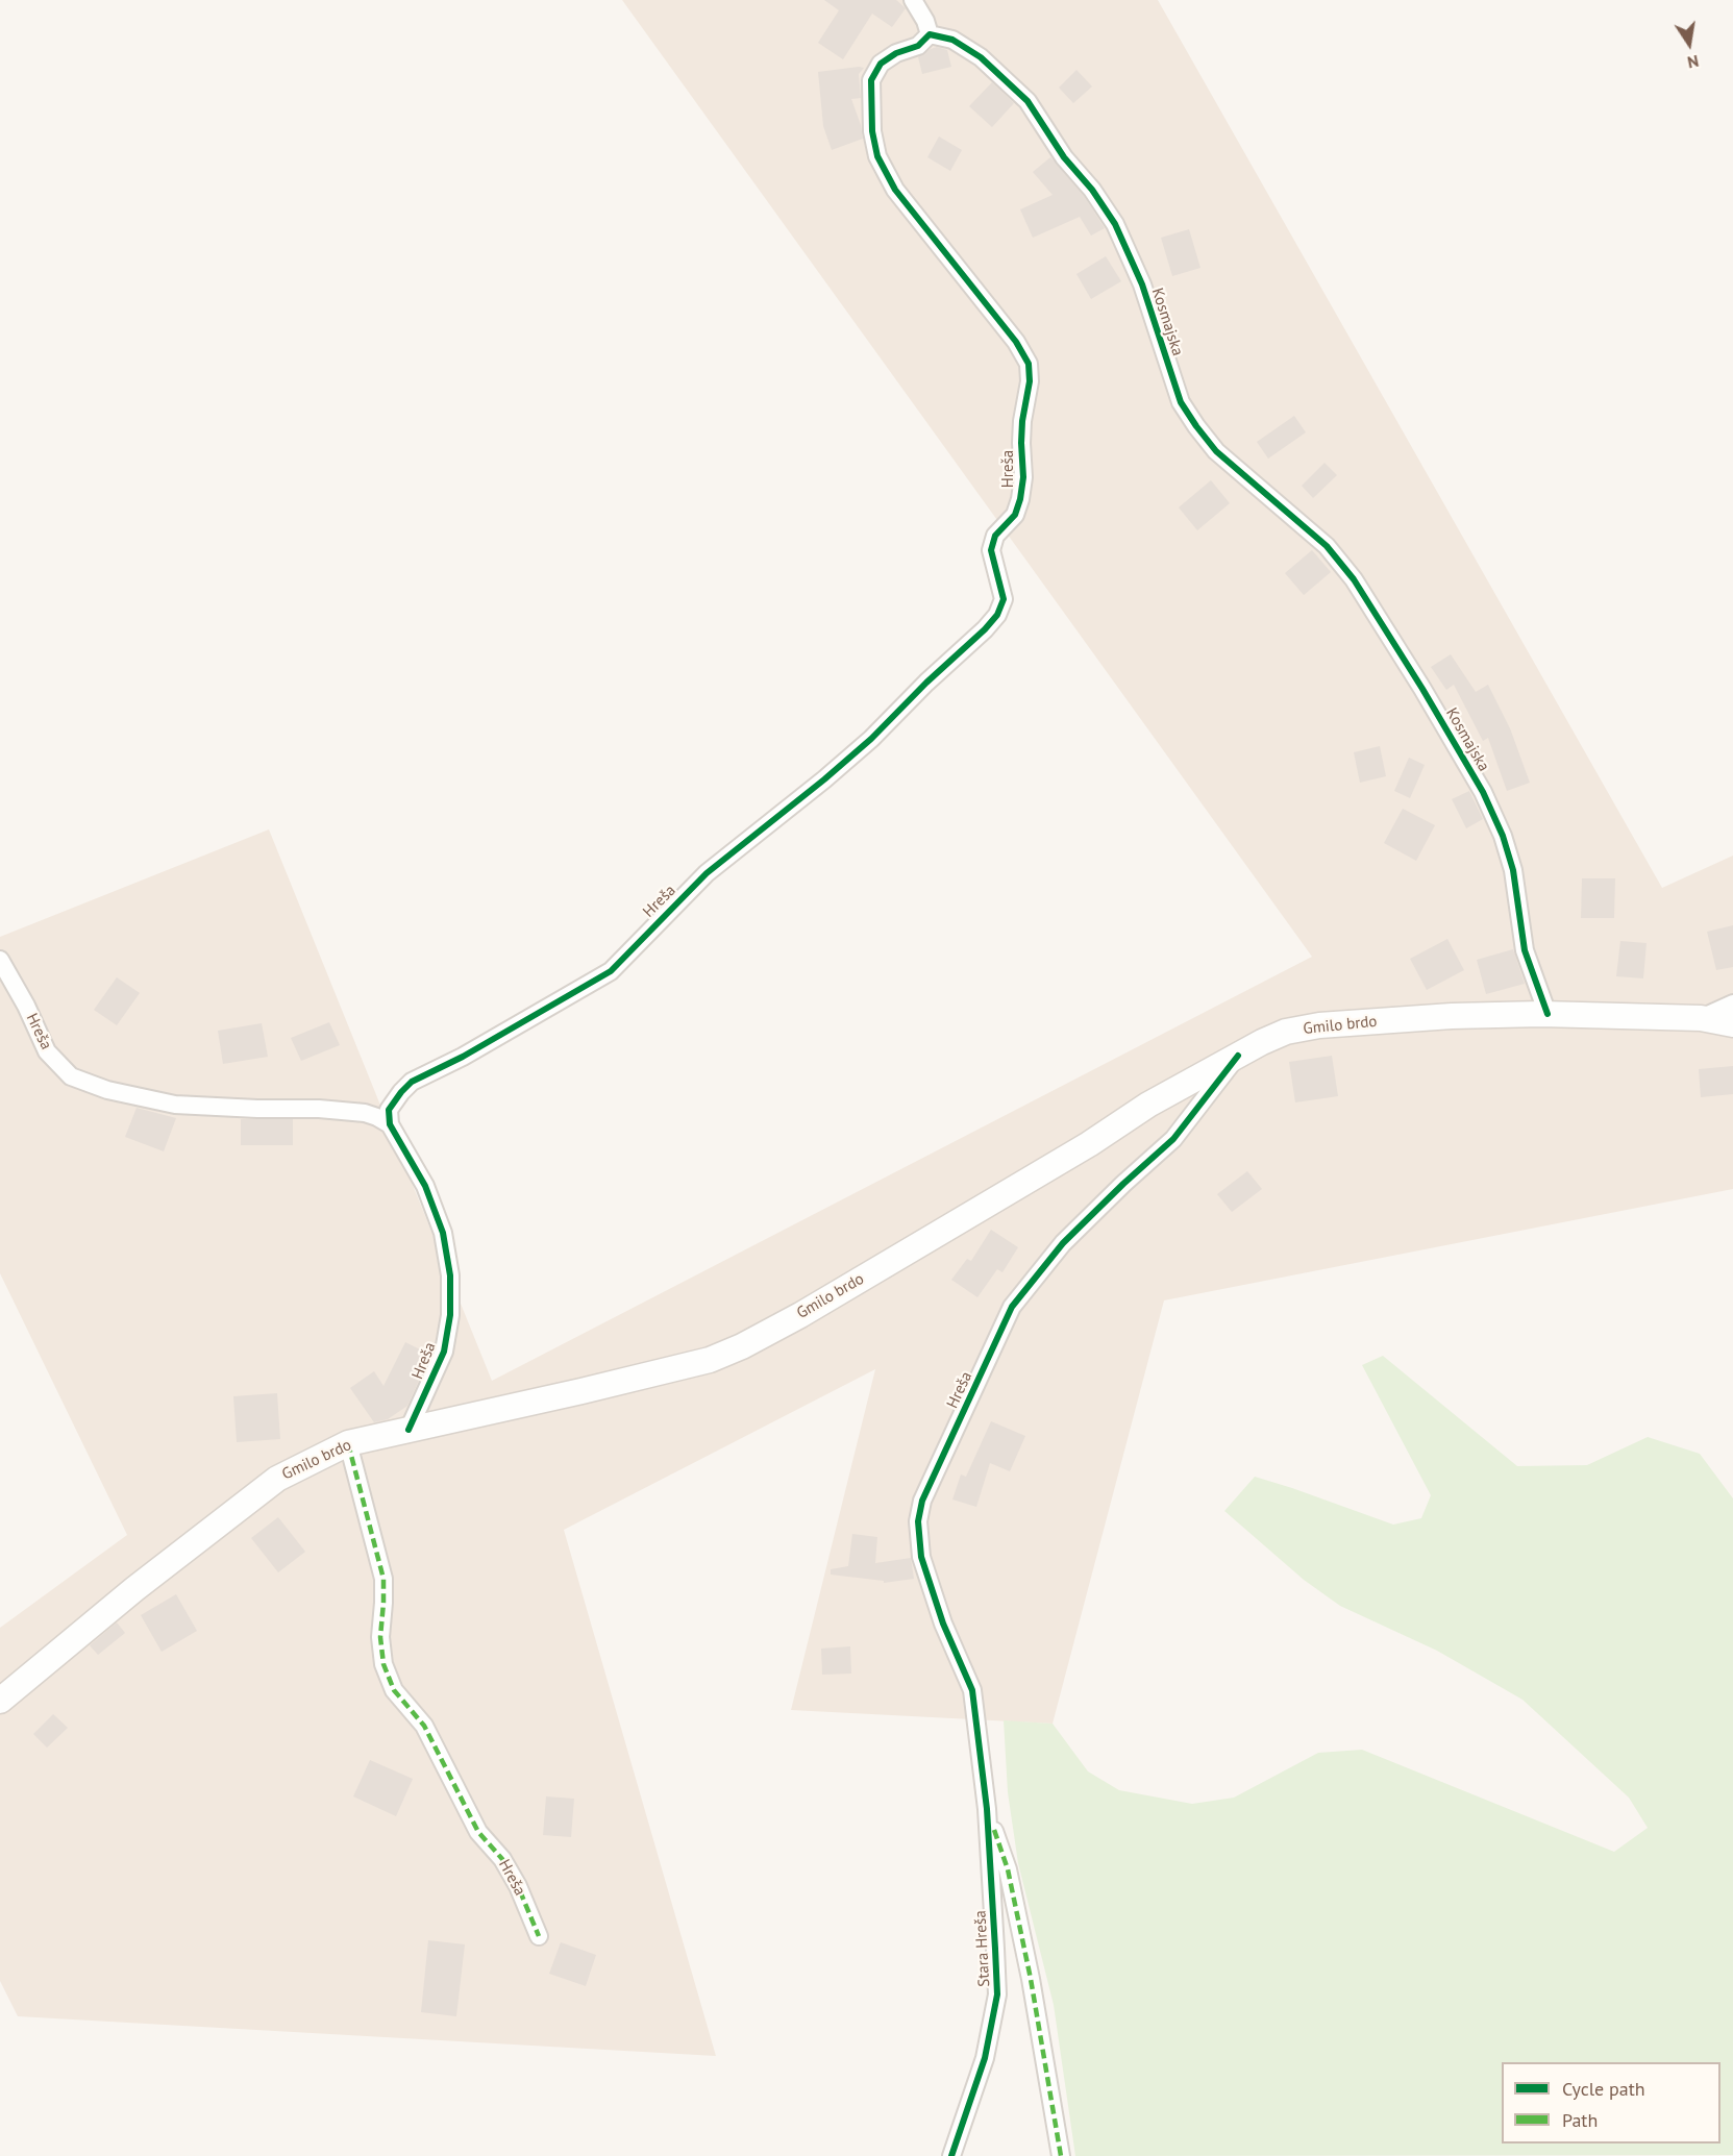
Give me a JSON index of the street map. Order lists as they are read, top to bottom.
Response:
{
  "streets": {
    "main road": ["Gmilo brdo"],
    "street": ["Kosmajska", "Hreša", "Stara Hreša"]
  },
  "crossings": [
    ["Kosmajska", "Hreša"],
    ["Kosmajska", "Gmilo brdo"],
    ["Hreša", "Gmilo brdo"],
    ["Hreša", "Stara Hreša"]
  ],
  "legend": ["Cycle path", "Path"],
  "north": "bottom"
}
